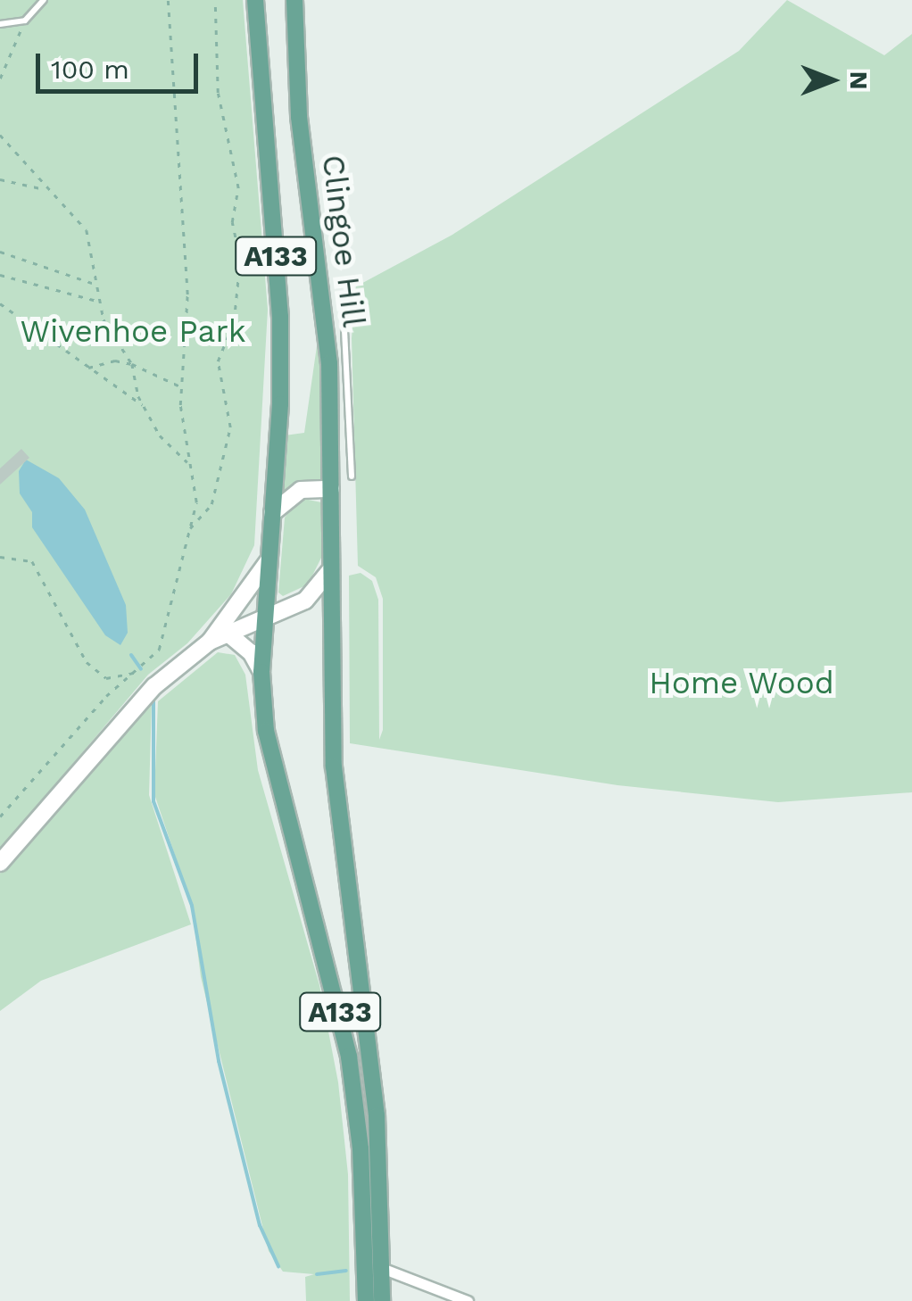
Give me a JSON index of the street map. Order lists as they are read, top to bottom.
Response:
{
  "streets": {
    "main road": ["Clingoe Hill", "A133"]
  },
  "crossings": [
    ["Clingoe Hill", "A133"]
  ],
  "parks": ["Wivenhoe Park", "Home Wood"],
  "scale_bar": "100 m",
  "north": "right"
}
